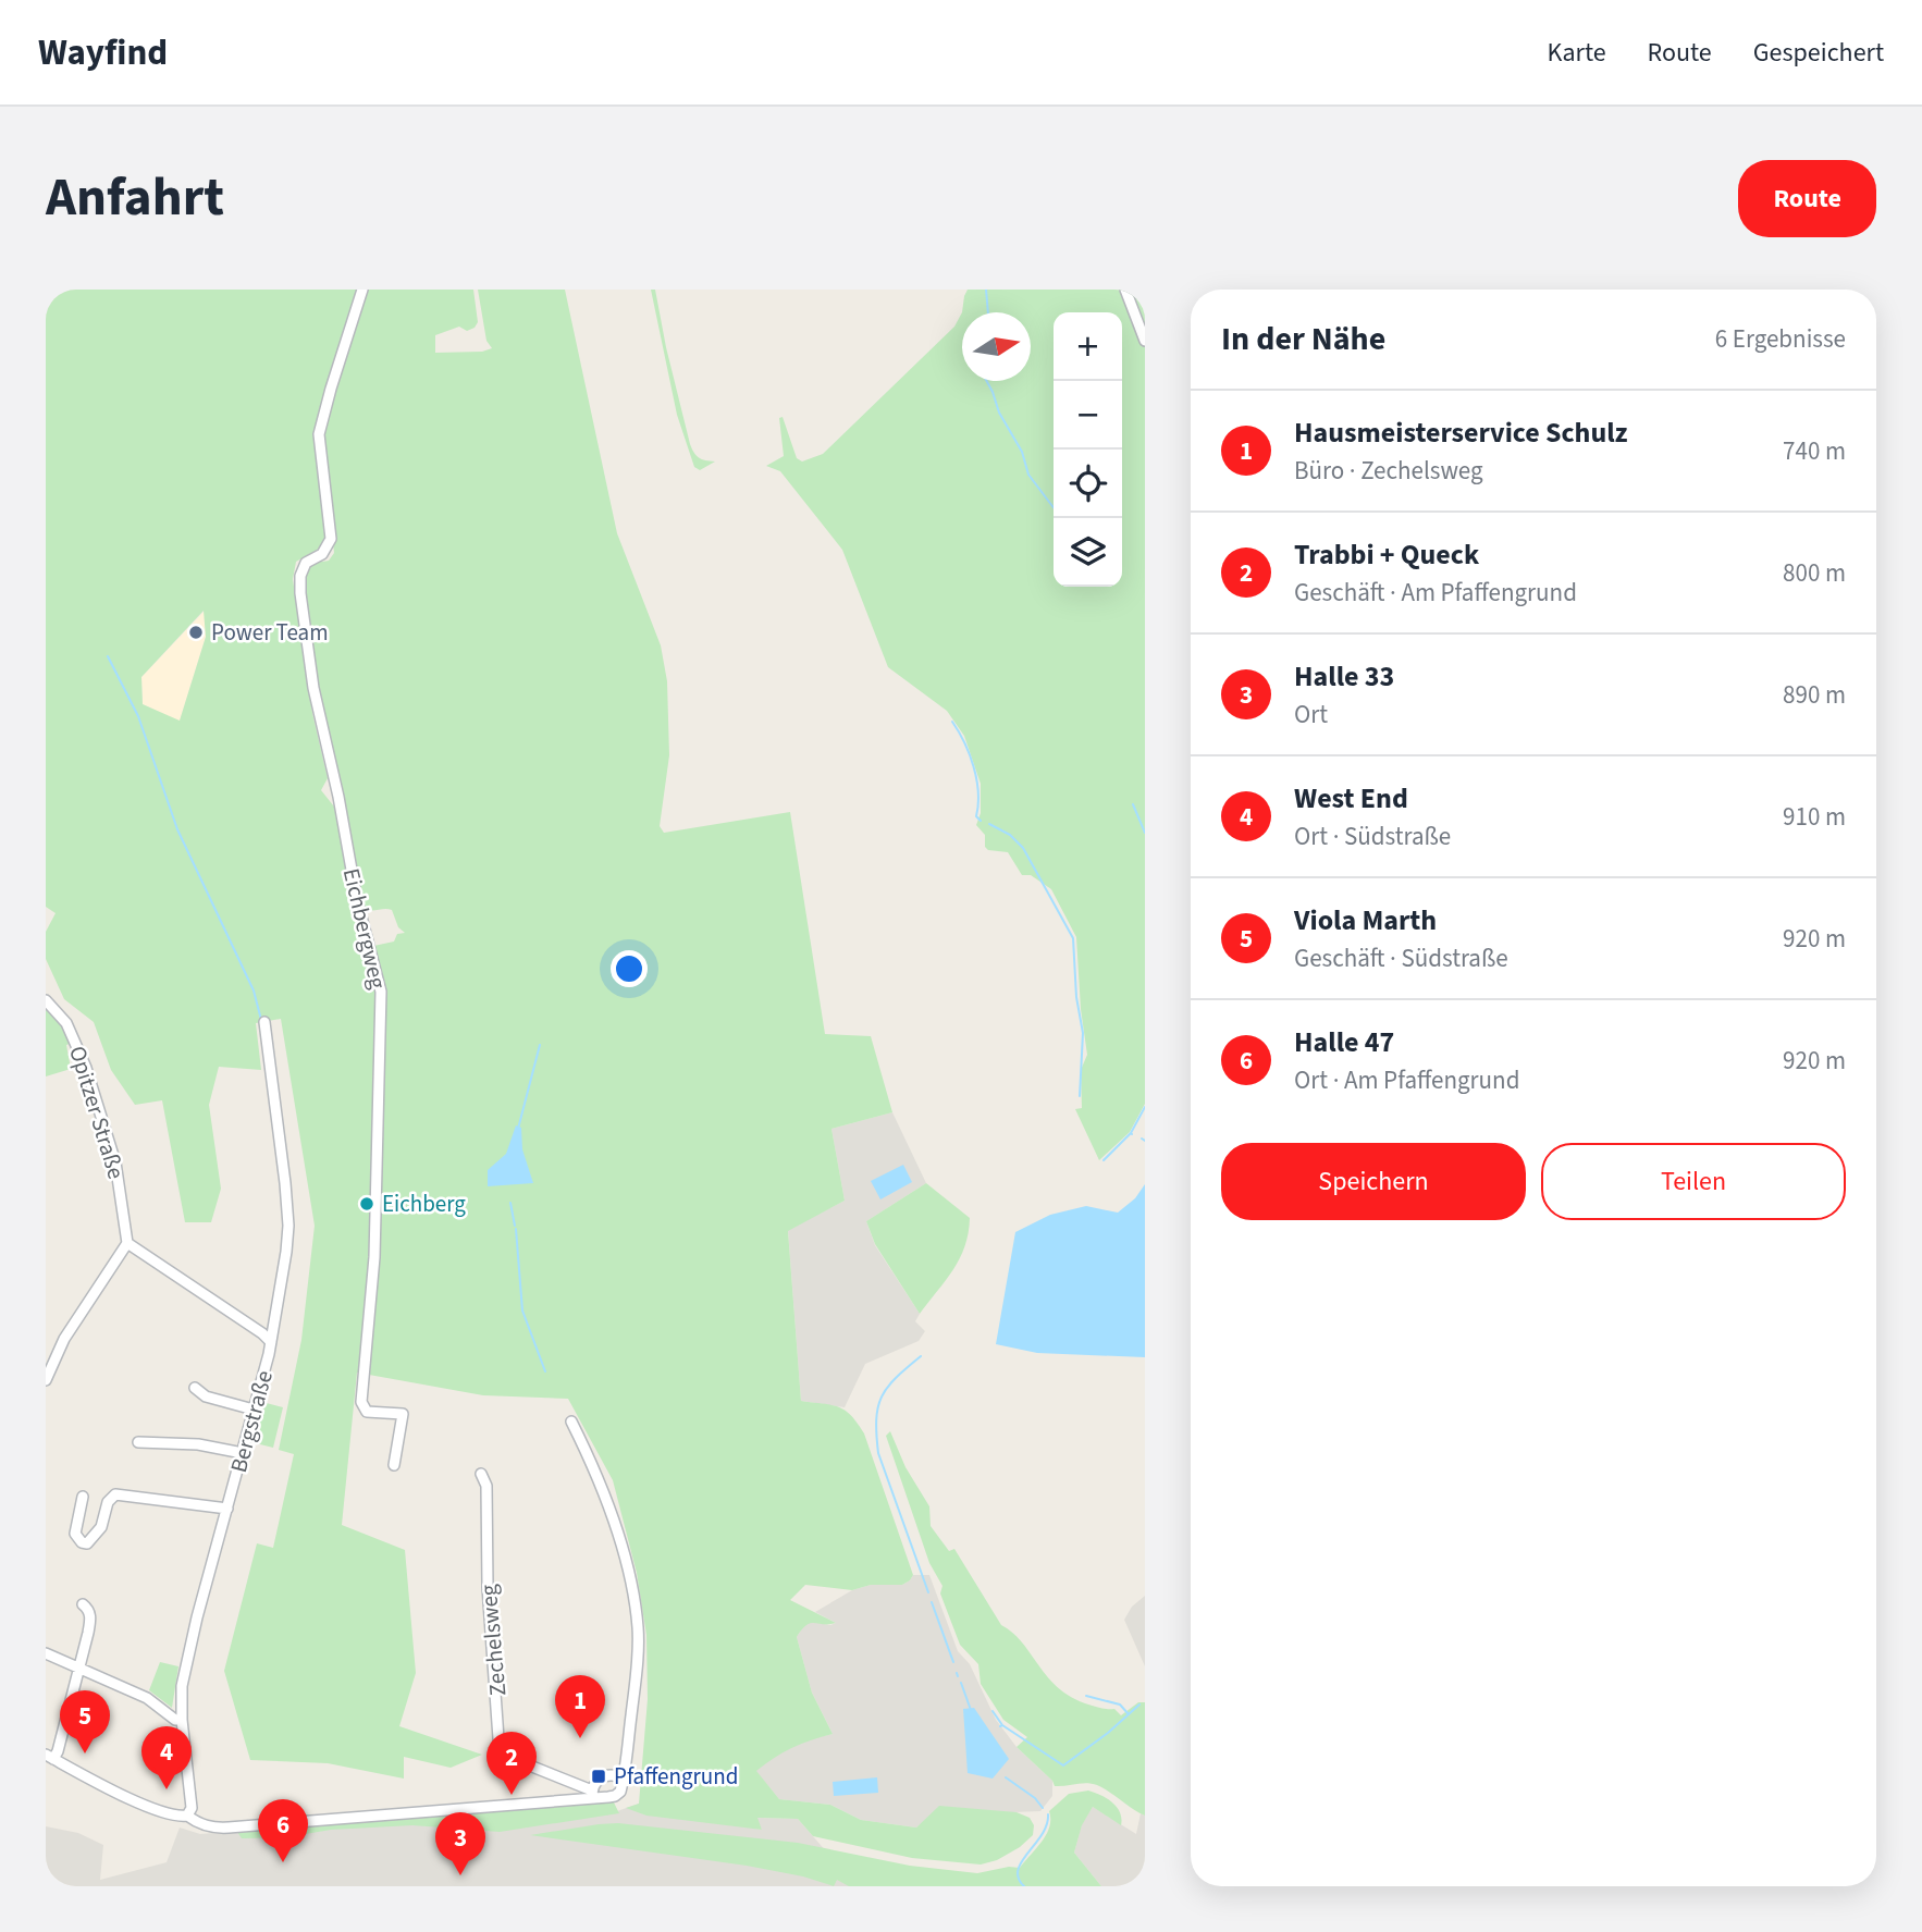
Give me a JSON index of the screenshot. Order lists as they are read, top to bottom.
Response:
{
  "streets": {
    "street": [
      "Eichbergweg",
      "Opitzer Straße",
      "Bergstraße",
      "Zechelsweg"
    ]
  },
  "places": {
    "other": ["Power Team", "Eichberg"],
    "transit": ["Pfaffengrund"]
  },
  "north": "right",
  "page": {
    "header": "Wayfind",
    "nav": ["Karte", "Route", "Gespeichert"],
    "title": "Anfahrt",
    "buttons": [
      "Route",
      ["Speichern", "Teilen"]
    ],
    "heading": ["In der Nähe", "6 Ergebnisse"],
    "map_buttons": ["+", "−"],
    "list": [
      {
        "mark": "1",
        "name": "Hausmeisterservice Schulz",
        "note": "Büro · Zechelsweg",
        "value": "740 m"
      },
      {
        "mark": "2",
        "name": "Trabbi + Queck",
        "note": "Geschäft · Am Pfaffengrund",
        "value": "800 m"
      },
      {
        "mark": "3",
        "name": "Halle 33",
        "note": "Ort",
        "value": "890 m"
      },
      {
        "mark": "4",
        "name": "West End",
        "note": "Ort · Südstraße",
        "value": "910 m"
      },
      {
        "mark": "5",
        "name": "Viola Marth",
        "note": "Geschäft · Südstraße",
        "value": "920 m"
      },
      {
        "mark": "6",
        "name": "Halle 47",
        "note": "Ort · Am Pfaffengrund",
        "value": "920 m"
      }
    ],
    "pins": [
      "1",
      "5",
      "4",
      "2",
      "6",
      "3"
    ]
  }
}
